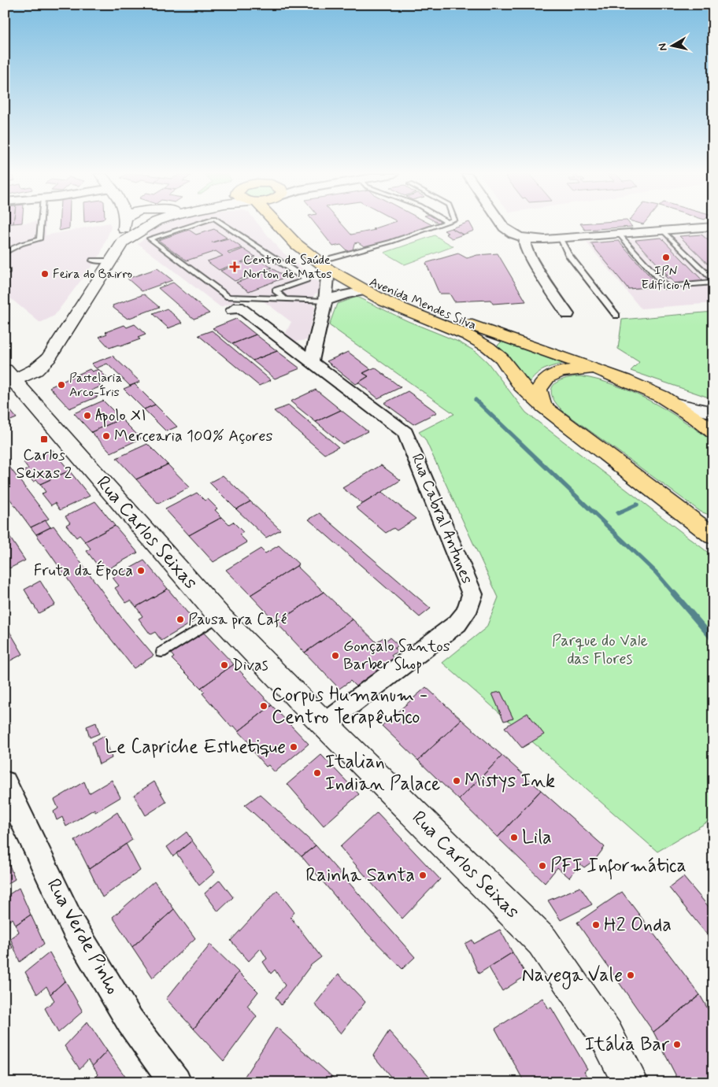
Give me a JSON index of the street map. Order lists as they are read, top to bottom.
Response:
{
  "streets": {
    "main road": ["Avenida Mendes Silva"],
    "street": ["Rua Cabral Antunes", "Rua Carlos Seixas", "Rua Verde Pinho"]
  },
  "crossings": [
    ["Rua Cabral Antunes", "Rua Carlos Seixas"]
  ],
  "parks": ["Parque do Vale das Flores"],
  "places": {
    "other": [
      "IPN Edifício A",
      "Feira do Bairro",
      "Pastelaria Arco-Íris",
      "Apolo XI",
      "Mercearia 100% Açores",
      "Fruta da Época",
      "Pausa pra Café",
      "Gonçalo Santos Barber Shop",
      "Divas",
      "Corpus Humanum - Centro Terapêutico",
      "Le Capriche Esthetique",
      "Italian Indian Palace",
      "Mistys Ink",
      "Lila",
      "PFI Informática",
      "Rainha Santa",
      "H2 Onda",
      "Navega Vale",
      "Itália Bar"
    ],
    "health": ["Centro de Saúde Norton de Matos"],
    "transit": ["Carlos Seixas 2"]
  },
  "north": "left"
}
